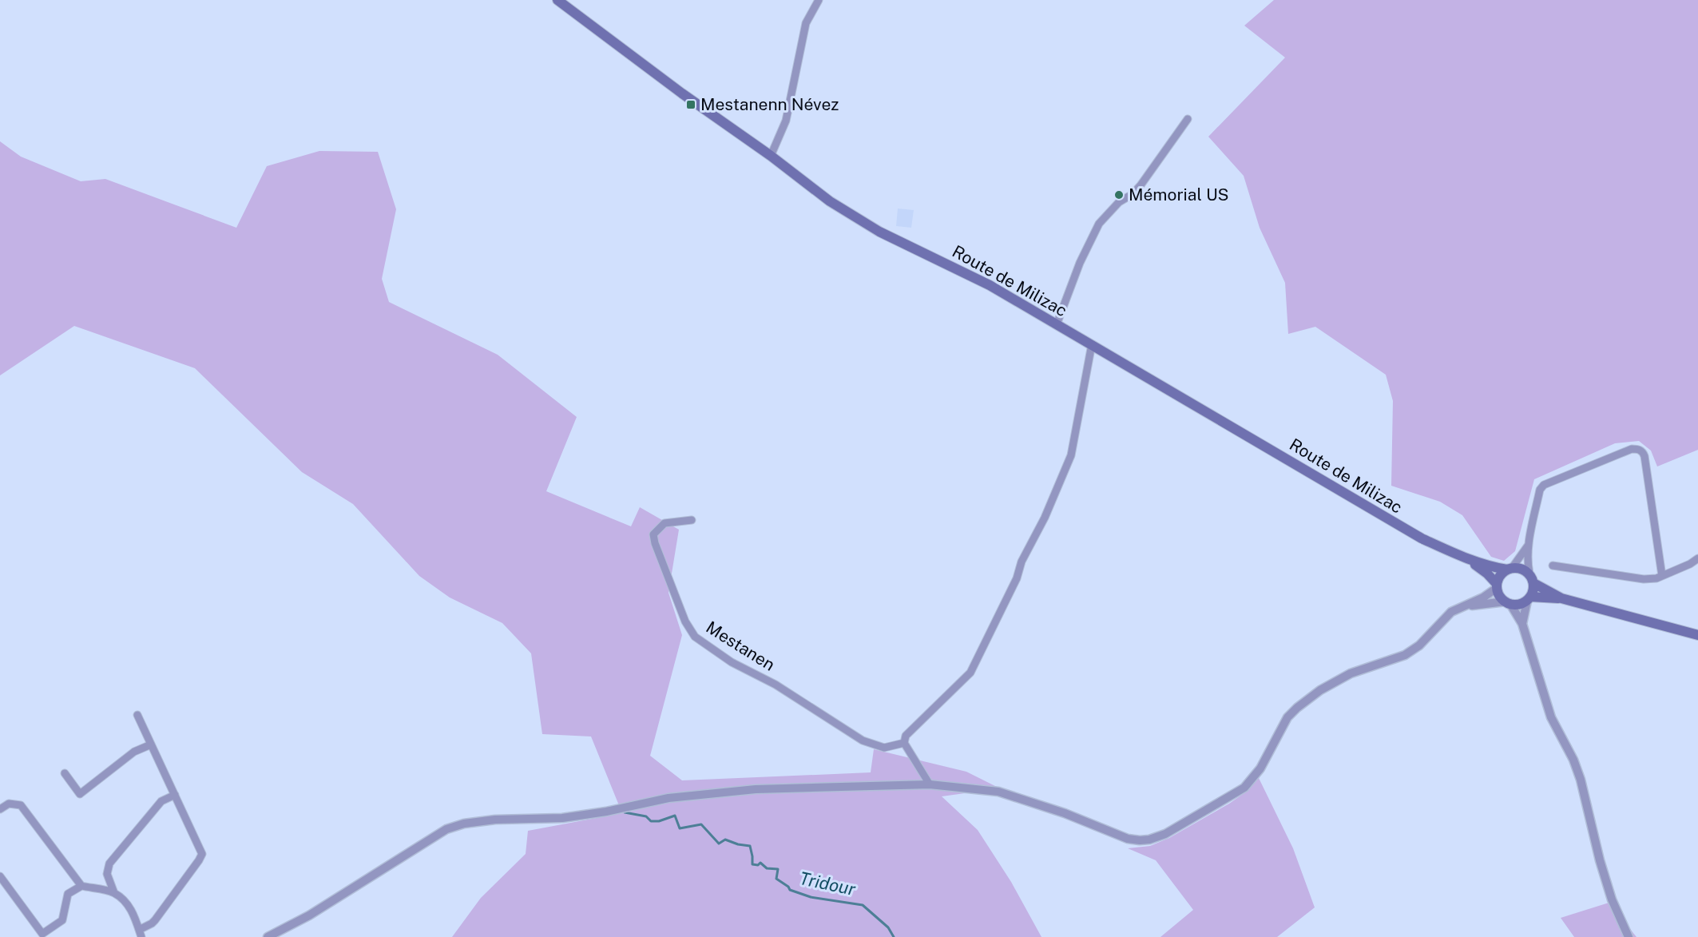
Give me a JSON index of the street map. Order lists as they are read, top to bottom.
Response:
{
  "streets": {
    "main road": ["Route de Milizac"],
    "street": ["Mestanen"]
  },
  "water": ["Tridour"],
  "places": {
    "transit": ["Mestanenn Névez"],
    "other": ["Mémorial US"]
  }
}
